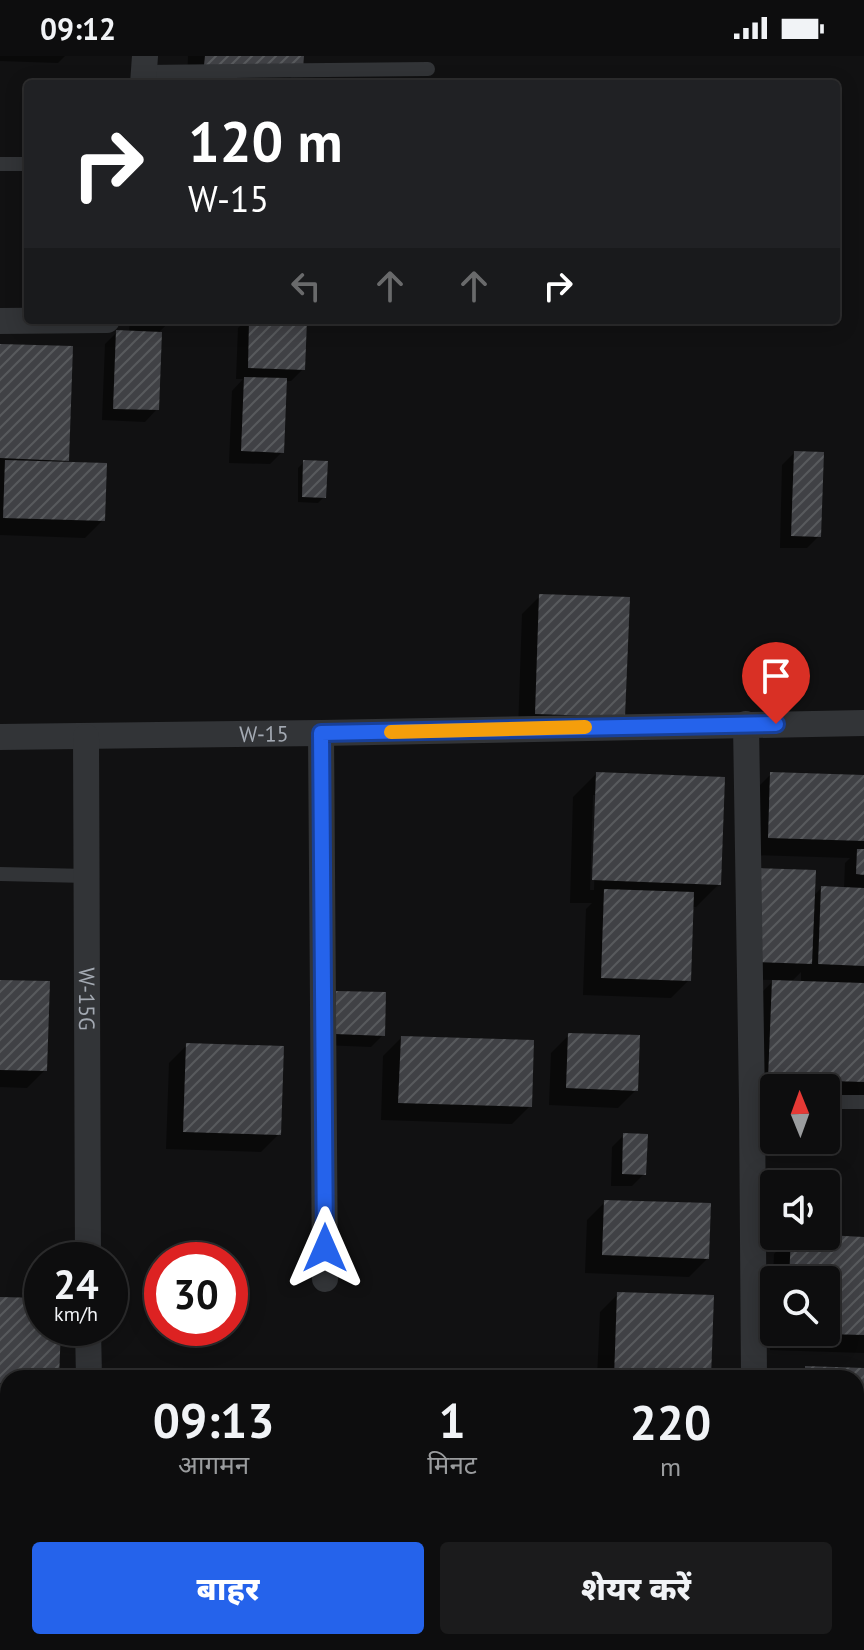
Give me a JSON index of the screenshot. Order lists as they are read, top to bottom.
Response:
{
  "streets": {
    "street": ["W-15", "W-15G"]
  },
  "crossings": [
    ["W-15", "W-15G"]
  ],
  "north": "top",
  "page": {
    "status": "09:12",
    "turn": ["120 m", "W-15"],
    "speed": "24 km/h",
    "limit": "30",
    "eta": [
      "09:13",
      "आगमन",
      "1",
      "मिनट",
      "220",
      "m"
    ],
    "buttons": ["बाहर", "शेयर करें"]
  }
}
